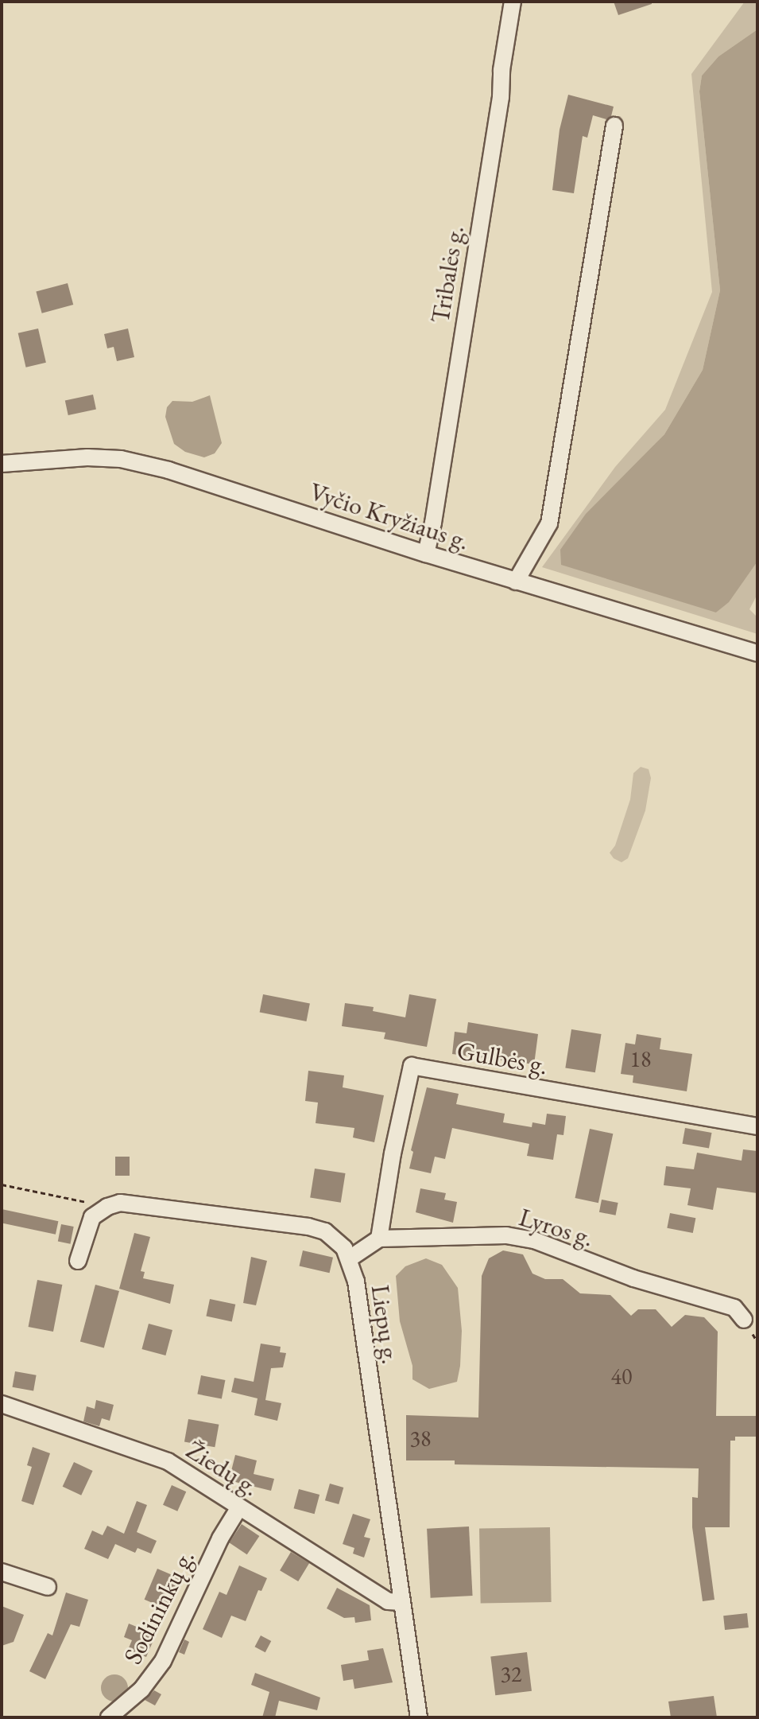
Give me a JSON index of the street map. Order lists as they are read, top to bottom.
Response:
{
  "streets": {
    "street": [
      "Tribalės g.",
      "Vyčio Kryžiaus g.",
      "Gulbės g.",
      "Lyros g.",
      "Liepų g.",
      "Žiedų g.",
      "Sodininkų g."
    ]
  },
  "crossings": [
    ["Tribalės g.", "Vyčio Kryžiaus g."],
    ["Gulbės g.", "Lyros g."],
    ["Liepų g.", "Žiedų g."],
    ["Žiedų g.", "Sodininkų g."]
  ],
  "house_numbers": [
    "18",
    "40",
    "38",
    "32"
  ]
}
